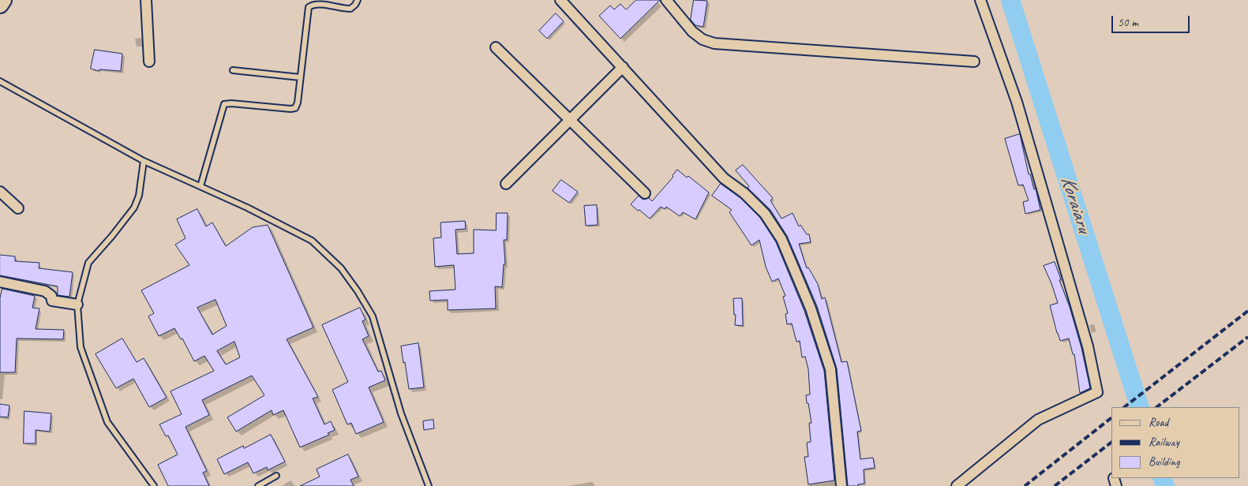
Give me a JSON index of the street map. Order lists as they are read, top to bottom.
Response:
{
  "water": ["Koraiaru"],
  "legend": ["Road", "Railway", "Building"],
  "scale_bar": "50 m"
}
